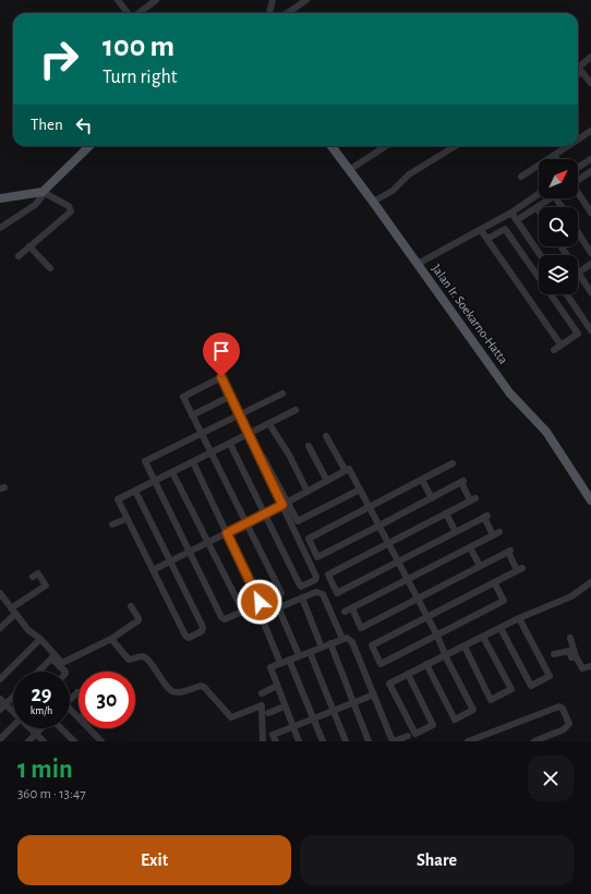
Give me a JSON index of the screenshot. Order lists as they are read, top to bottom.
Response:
{
  "streets": {
    "main road": ["Jalan Ir. Soekarno-Hatta"]
  },
  "north": "top right",
  "page": {
    "turn": ["100 m", "Turn right"],
    "then": "Then",
    "speed": "29 km/h",
    "limit": "30",
    "heading": ["1 min", "360 m · 13:47"],
    "buttons": ["Exit", "Share"]
  }
}
